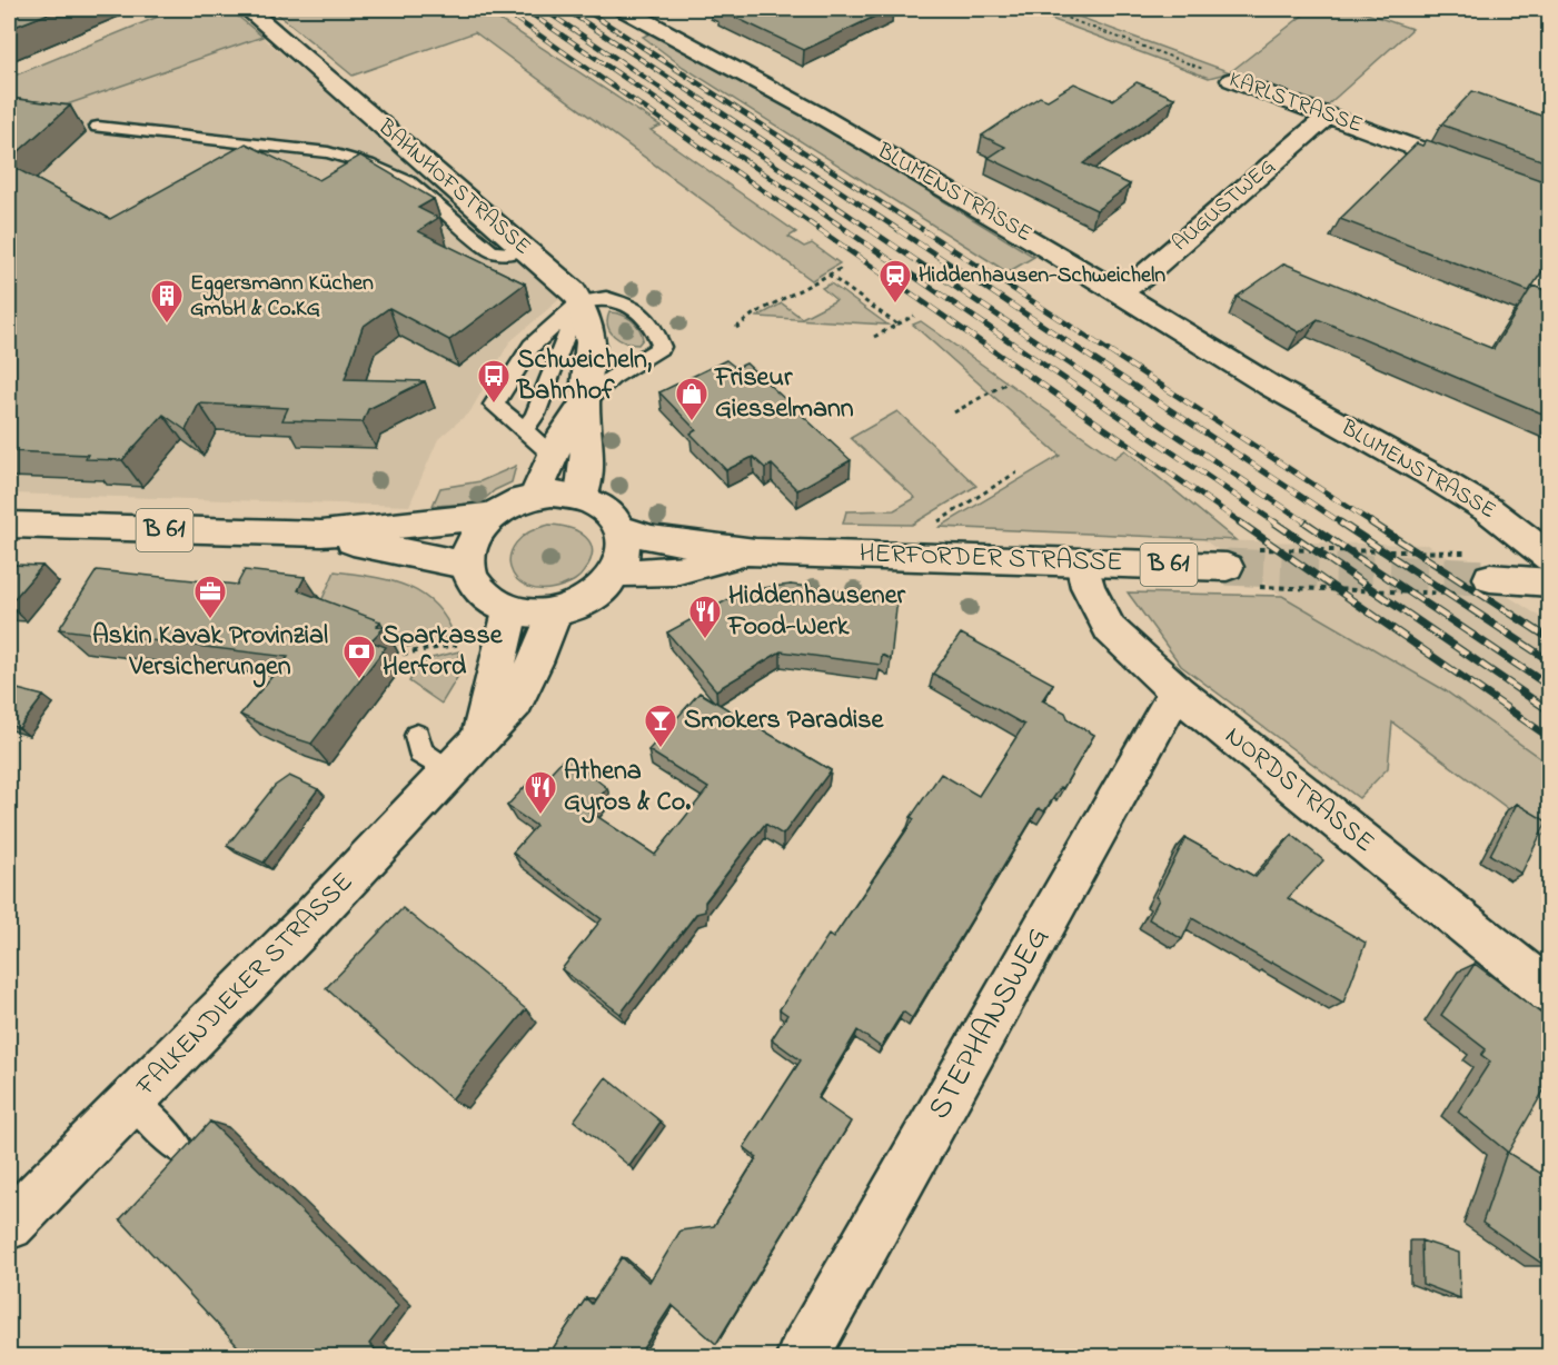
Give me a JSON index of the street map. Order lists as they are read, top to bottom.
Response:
{
  "streets": {
    "street": [
      "KARLSTRASSE",
      "BAHNHOFSTRASSE",
      "BLUMENSTRASSE",
      "AUGUSTWEG",
      "B 61",
      "HERFORDER STRASSE",
      "NORDSTRASSE",
      "FALKENDIEKER STRASSE",
      "STEPHANSWEG"
    ]
  },
  "crossings": [
    ["KARLSTRASSE", "AUGUSTWEG"],
    ["BAHNHOFSTRASSE", "B 61"],
    ["BAHNHOFSTRASSE", "HERFORDER STRASSE"],
    ["BAHNHOFSTRASSE", "FALKENDIEKER STRASSE"],
    ["BLUMENSTRASSE", "AUGUSTWEG"],
    ["B 61", "HERFORDER STRASSE"],
    ["B 61", "FALKENDIEKER STRASSE"],
    ["HERFORDER STRASSE", "NORDSTRASSE"],
    ["HERFORDER STRASSE", "FALKENDIEKER STRASSE"],
    ["NORDSTRASSE", "STEPHANSWEG"]
  ],
  "places": {
    "station": ["Hiddenhausen-Schweicheln"],
    "building": ["Eggersmann Küchen GmbH & Co.KG"],
    "bus stop": ["Schweicheln, Bahnhof"],
    "shop": ["Friseur Giesselmann"],
    "office": ["Askin Kavak Provinzial Versicherungen"],
    "restaurant": ["Hiddenhausener Food-Werk", "Athena Gyros & Co."],
    "bank": ["Sparkasse Herford"],
    "bar": ["Smokers Paradise"]
  }
}
